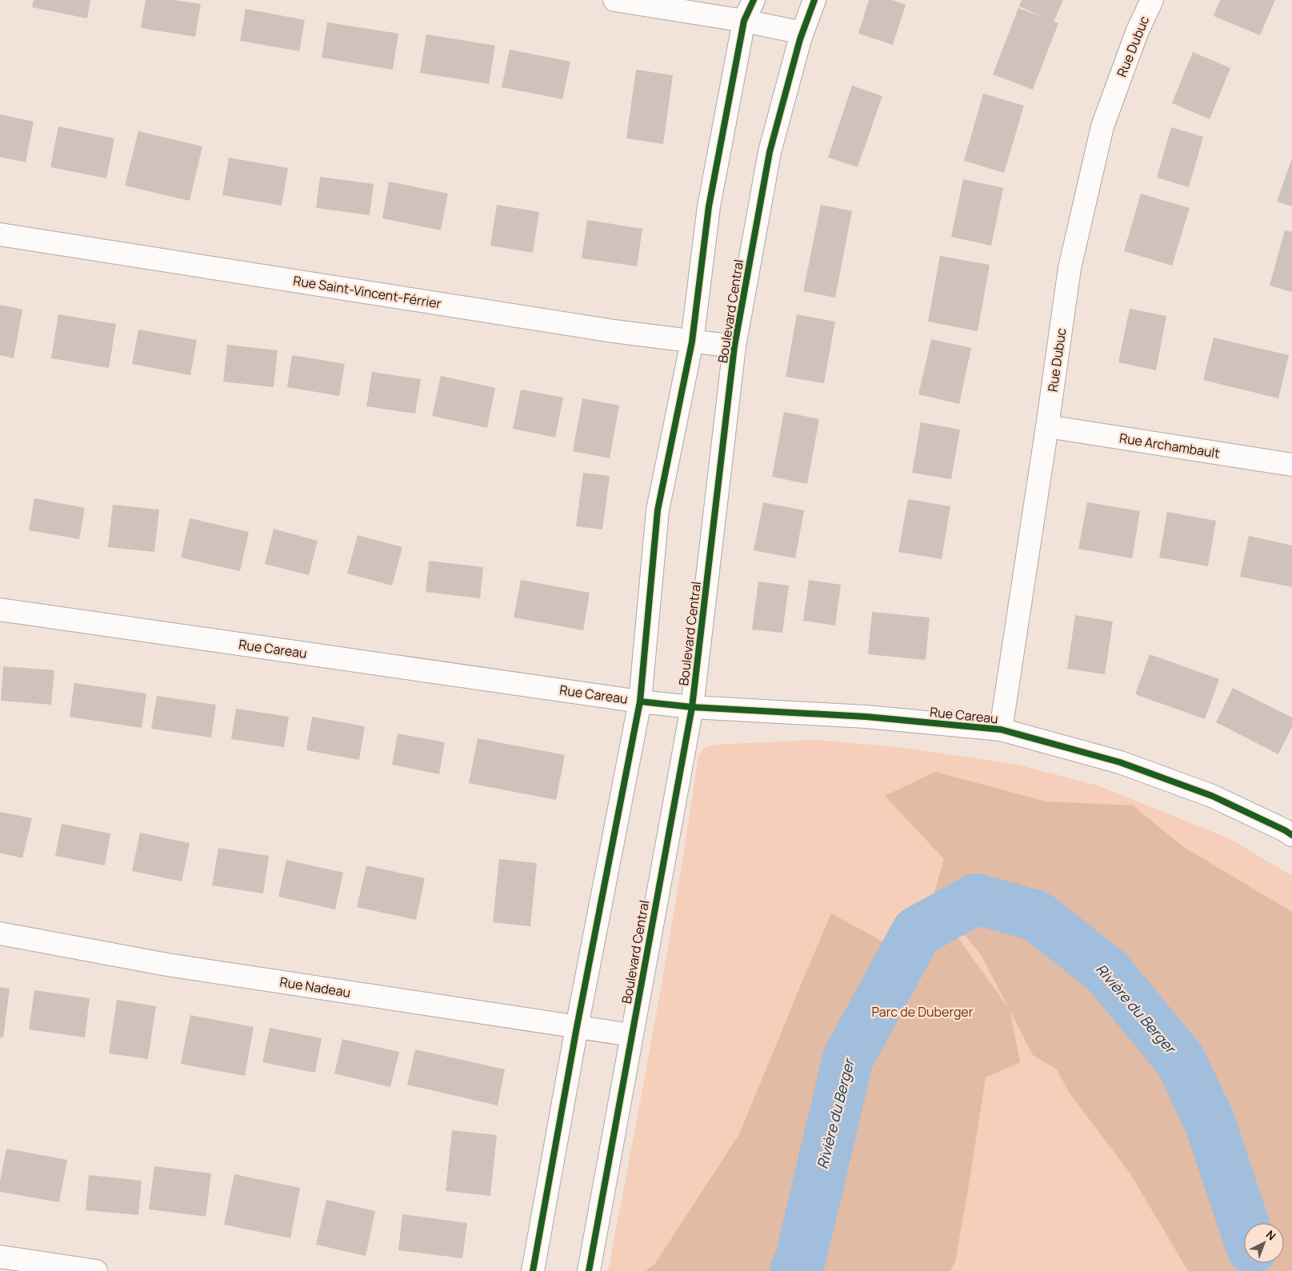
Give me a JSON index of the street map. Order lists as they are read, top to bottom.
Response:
{
  "streets": {
    "street": [
      "Rue Dubuc",
      "Rue Saint-Vincent-Férrier",
      "Boulevard Central",
      "Rue Archambault",
      "Rue Careau",
      "Rue Nadeau"
    ]
  },
  "crossings": [
    ["Rue Dubuc", "Rue Archambault"],
    ["Rue Dubuc", "Rue Careau"],
    ["Rue Saint-Vincent-Férrier", "Boulevard Central"],
    ["Boulevard Central", "Rue Careau"],
    ["Boulevard Central", "Rue Nadeau"]
  ],
  "water": ["Rivière du Berger"],
  "parks": ["Parc de Duberger"],
  "north": "top right"
}
